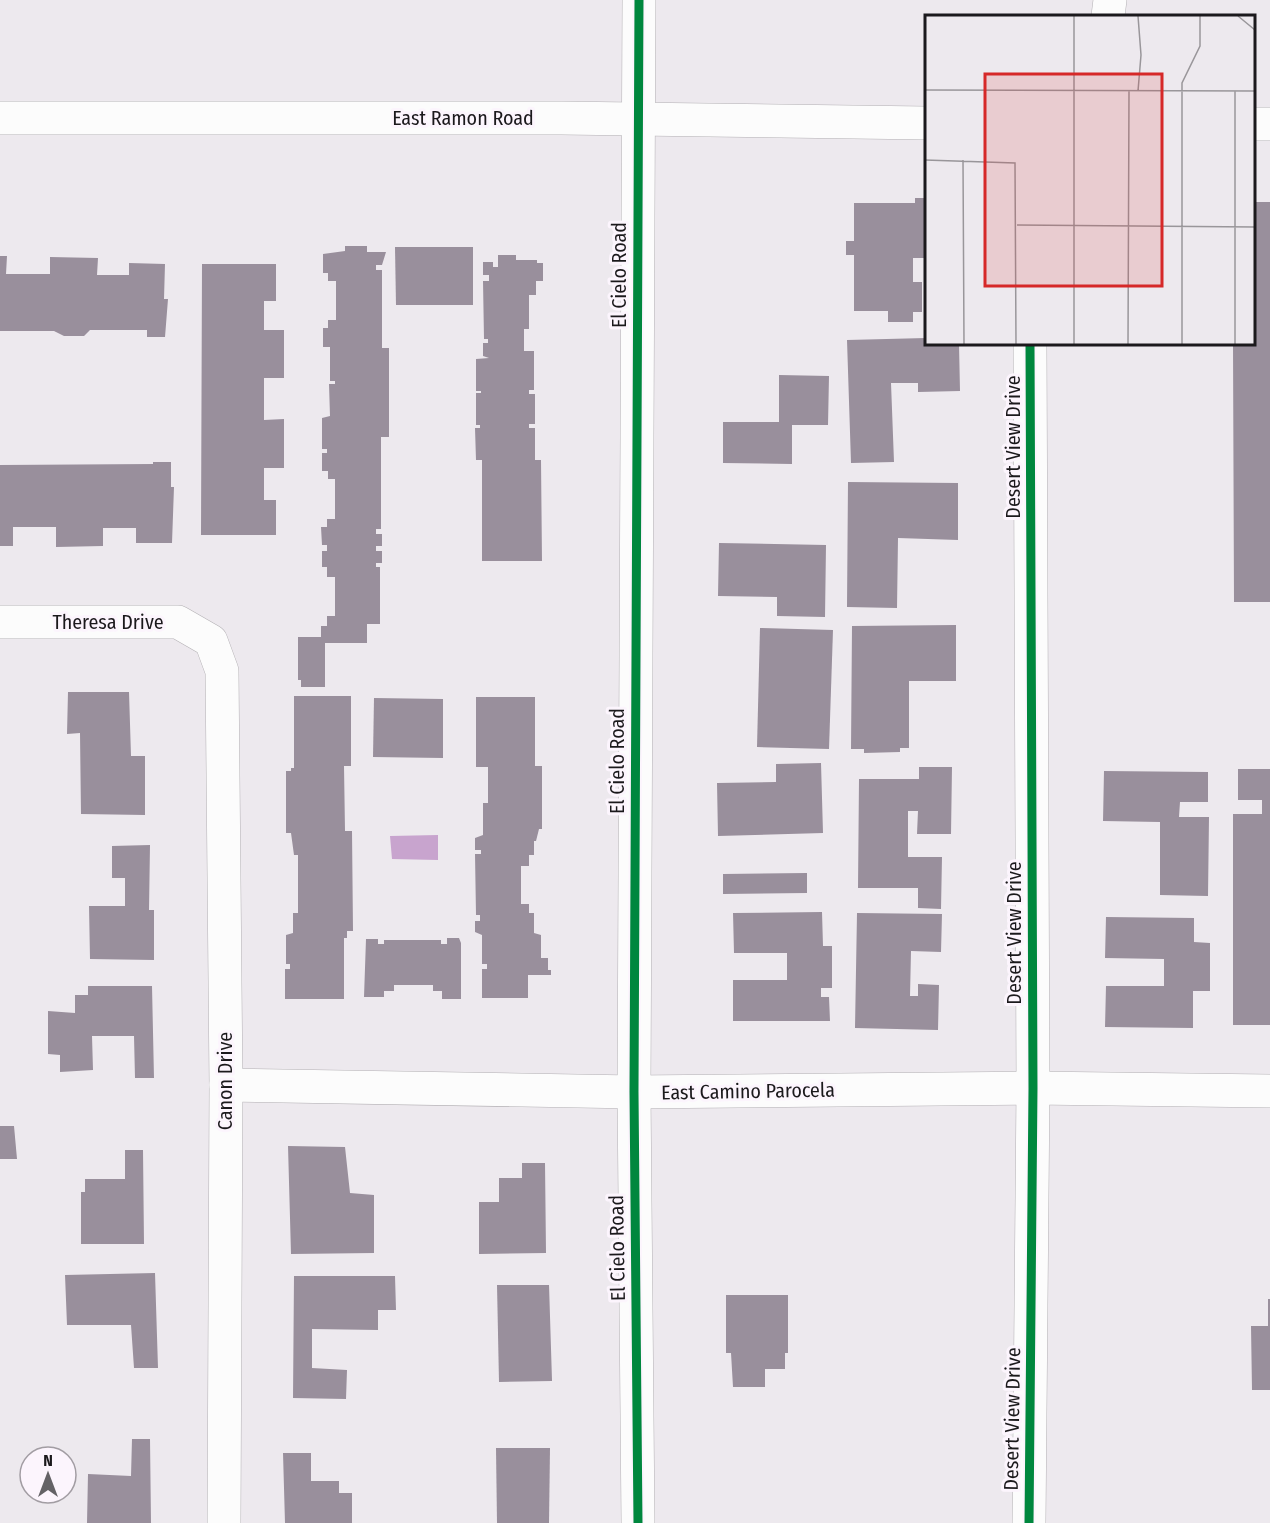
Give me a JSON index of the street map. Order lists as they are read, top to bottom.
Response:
{
  "streets": {
    "street": [
      "East Ramon Road",
      "El Cielo Road",
      "Desert View Drive",
      "Theresa Drive",
      "Canon Drive",
      "East Camino Parocela"
    ]
  },
  "crossings": [
    ["East Ramon Road", "El Cielo Road"],
    ["El Cielo Road", "East Camino Parocela"],
    ["Desert View Drive", "East Camino Parocela"],
    ["Theresa Drive", "Canon Drive"],
    ["Canon Drive", "East Camino Parocela"]
  ],
  "north": "top"
}
